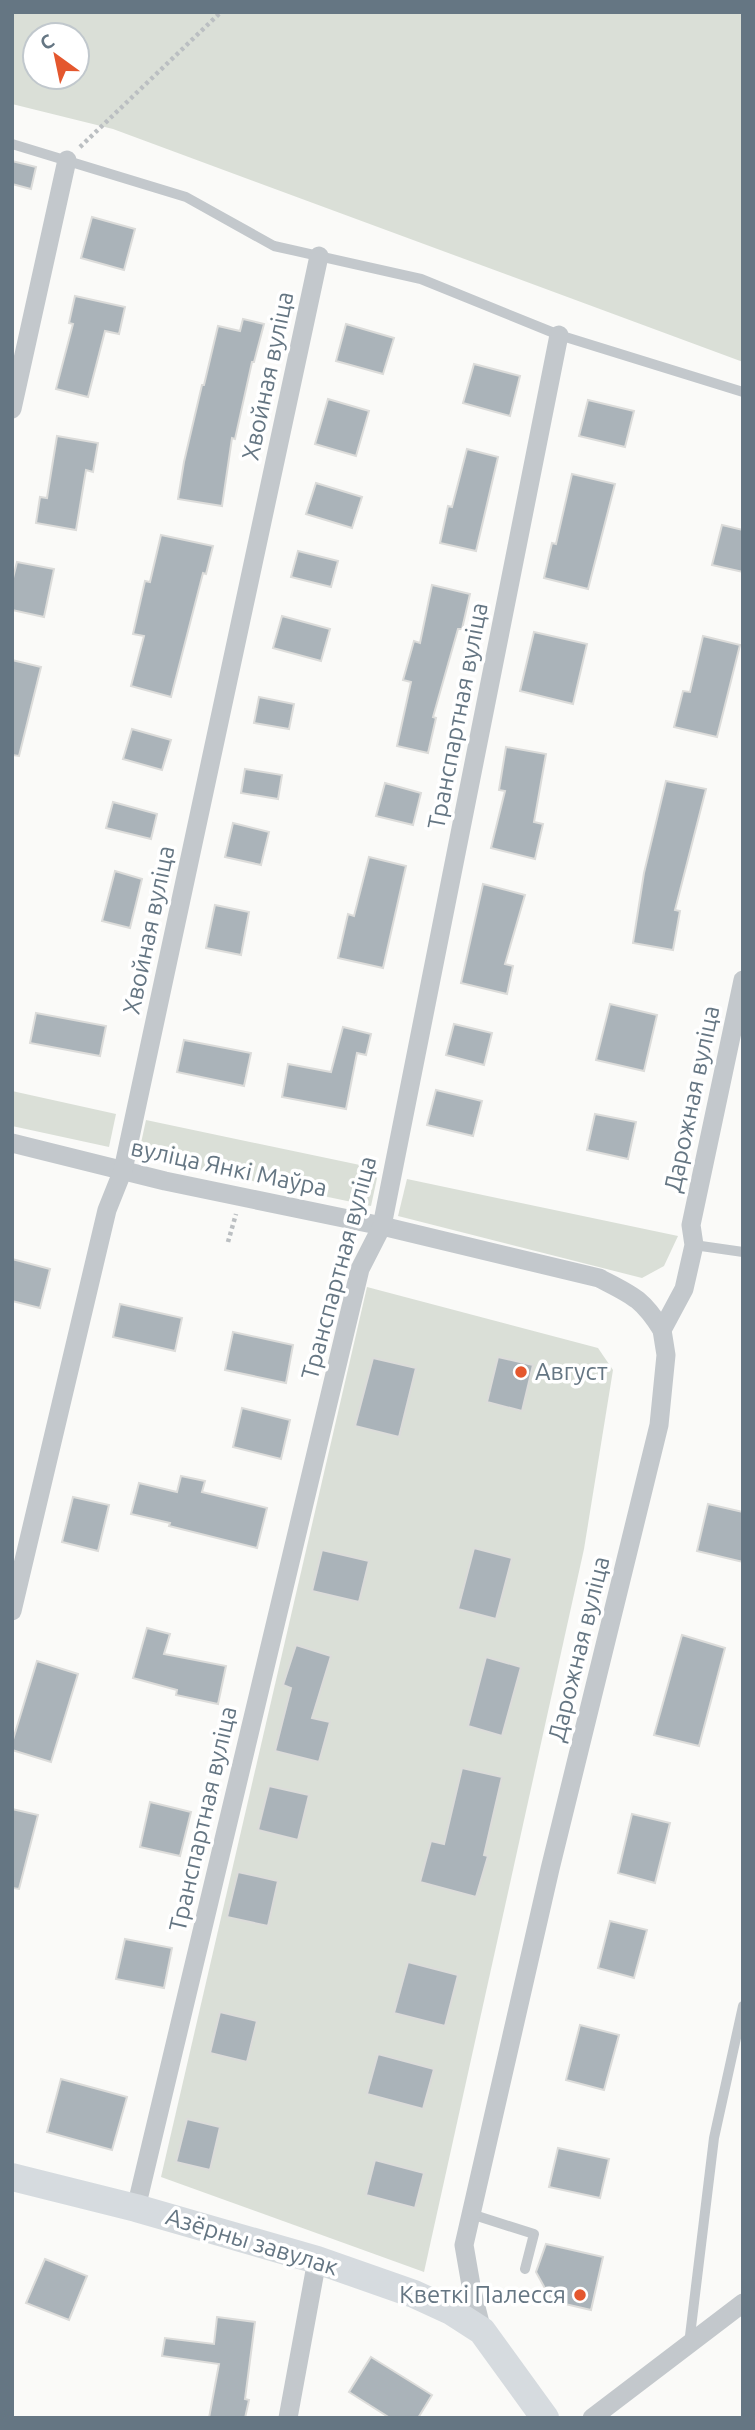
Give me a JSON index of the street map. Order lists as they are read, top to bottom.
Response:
{
  "streets": {
    "street": [
      "Хвойная вуліца",
      "Транспартная вуліца",
      "Дарожная вуліца",
      "вуліца Янкі Маўра",
      "Азёрны завулак"
    ]
  },
  "crossings": [
    ["Хвойная вуліца", "вуліца Янкі Маўра"],
    ["Транспартная вуліца", "вуліца Янкі Маўра"],
    ["Транспартная вуліца", "Азёрны завулак"],
    ["Дарожная вуліца", "вуліца Янкі Маўра"],
    ["Дарожная вуліца", "Азёрны завулак"]
  ],
  "places": ["Август", "Кветкі Палесся"],
  "north": "top left"
}
